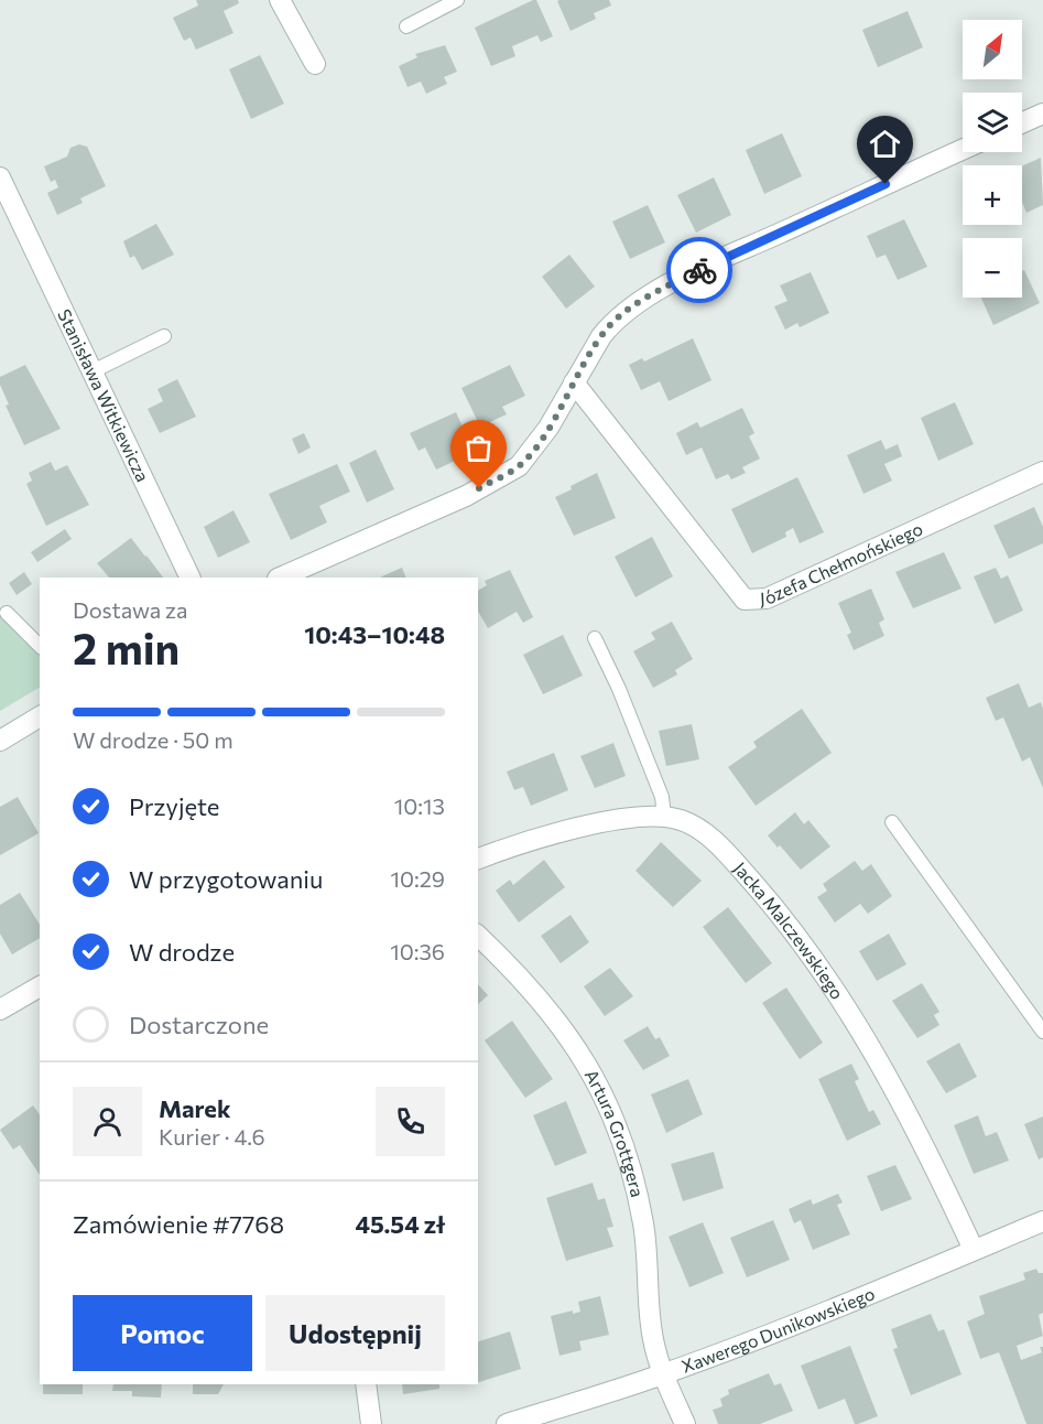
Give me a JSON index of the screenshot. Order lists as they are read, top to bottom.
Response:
{
  "streets": {
    "street": [
      "Stanisława Witkiewicza",
      "Józefa Chełmońskiego",
      "Jacka Malczewskiego",
      "Artura Grottgera",
      "Xawerego Dunikowskiego"
    ]
  },
  "crossings": [
    ["Jacka Malczewskiego", "Xawerego Dunikowskiego"],
    ["Artura Grottgera", "Xawerego Dunikowskiego"]
  ],
  "north": "top right",
  "page": {
    "map_buttons": ["+", "−"],
    "heading": ["2 min", "Dostawa za", "10:43–10:48"],
    "panel": [
      "Marek",
      "Kurier · 4.6",
      "Zamówienie #7768",
      "45.54 zł"
    ],
    "bar": "W drodze · 50 m",
    "list": [
      ["Przyjęte", "10:13"],
      ["W przygotowaniu", "10:29"],
      ["W drodze", "10:36"],
      "Dostarczone"
    ],
    "buttons": ["Pomoc", "Udostępnij"]
  }
}
